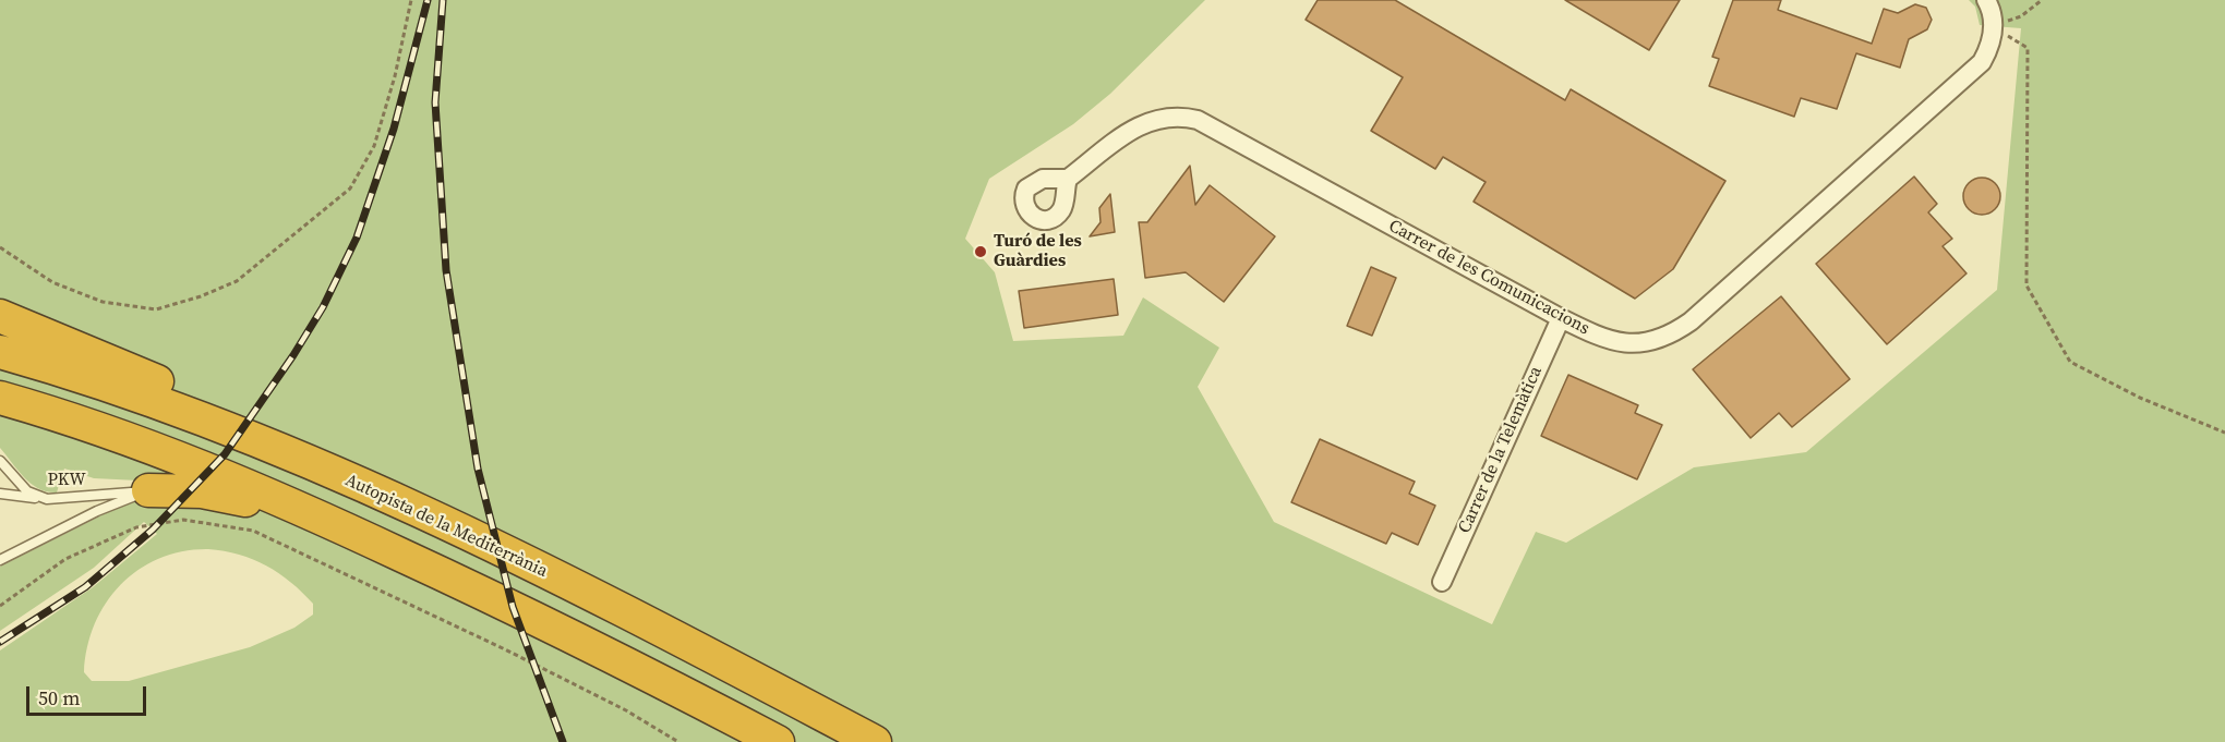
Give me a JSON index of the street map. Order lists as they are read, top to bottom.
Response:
{
  "streets": {
    "highway": ["Autopista de la Mediterrània"],
    "street": ["Carrer de les Comunicacions", "Carrer de la Telemàtica"],
    "lane": ["PKW"]
  },
  "crossings": [
    ["Carrer de les Comunicacions", "Carrer de la Telemàtica"]
  ],
  "places": ["Turó de les Guàrdies"],
  "scale_bar": "50 m"
}
